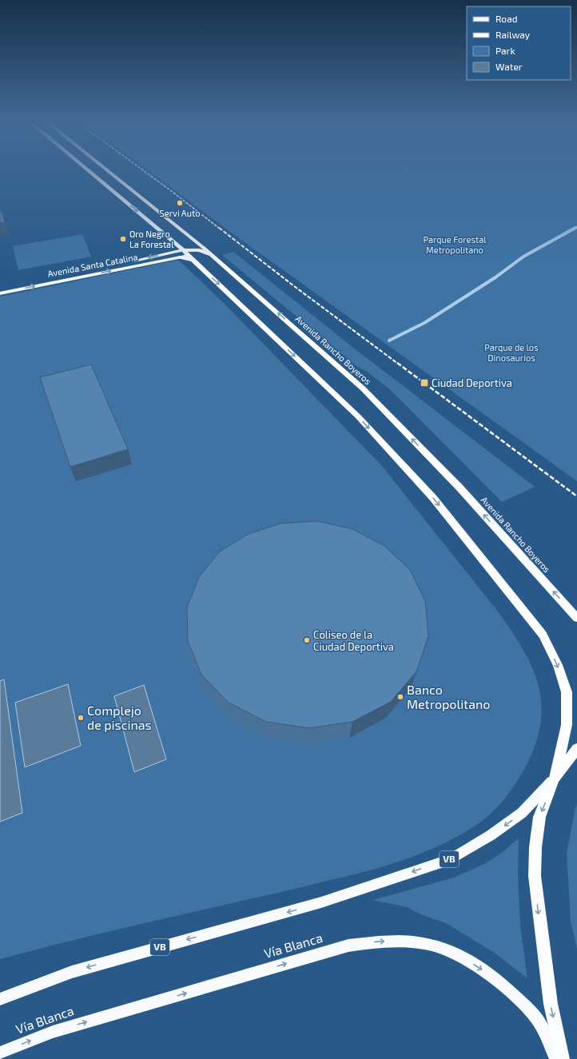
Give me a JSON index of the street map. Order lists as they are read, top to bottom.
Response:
{
  "streets": {
    "highway": ["Avenida Rancho Boyeros"],
    "main road": ["Avenida Santa Catalina", "VB", "Vía Blanca"]
  },
  "parks": ["Parque Forestal Metropolitano", "Parque de los Dinosaurios"],
  "places": {
    "other": [
      "Servi Auto",
      "Oro Negro La Forestal",
      "Coliseo de la Ciudad Deportiva",
      "Banco Metropolitano",
      "Complejo de piscinas"
    ],
    "transit": ["Ciudad Deportiva"]
  },
  "legend": [
    "Road",
    "Railway",
    "Park",
    "Water"
  ]
}
